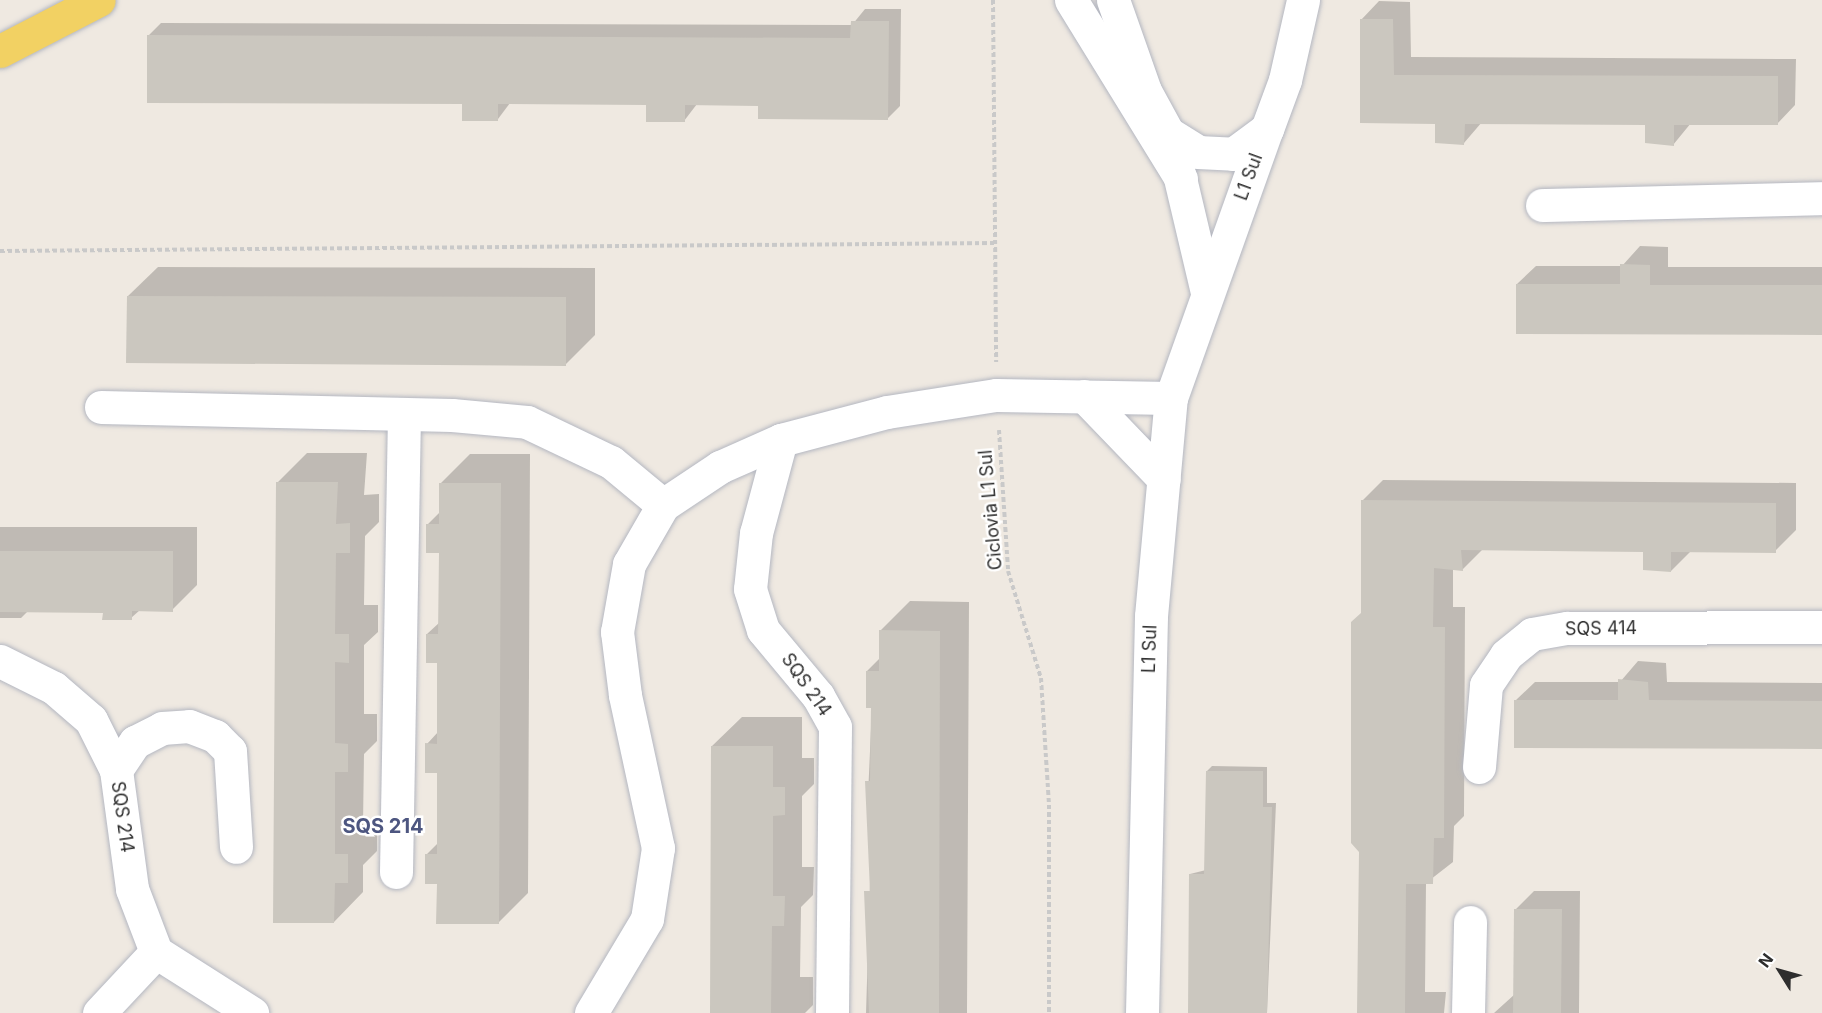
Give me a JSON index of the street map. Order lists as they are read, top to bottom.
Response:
{
  "streets": {
    "street": ["L1 Sul", "SQS 414", "SQS 214"],
    "path": ["Ciclovia L1 Sul"]
  },
  "districts": ["SQS 214"],
  "north": "top left"
}
